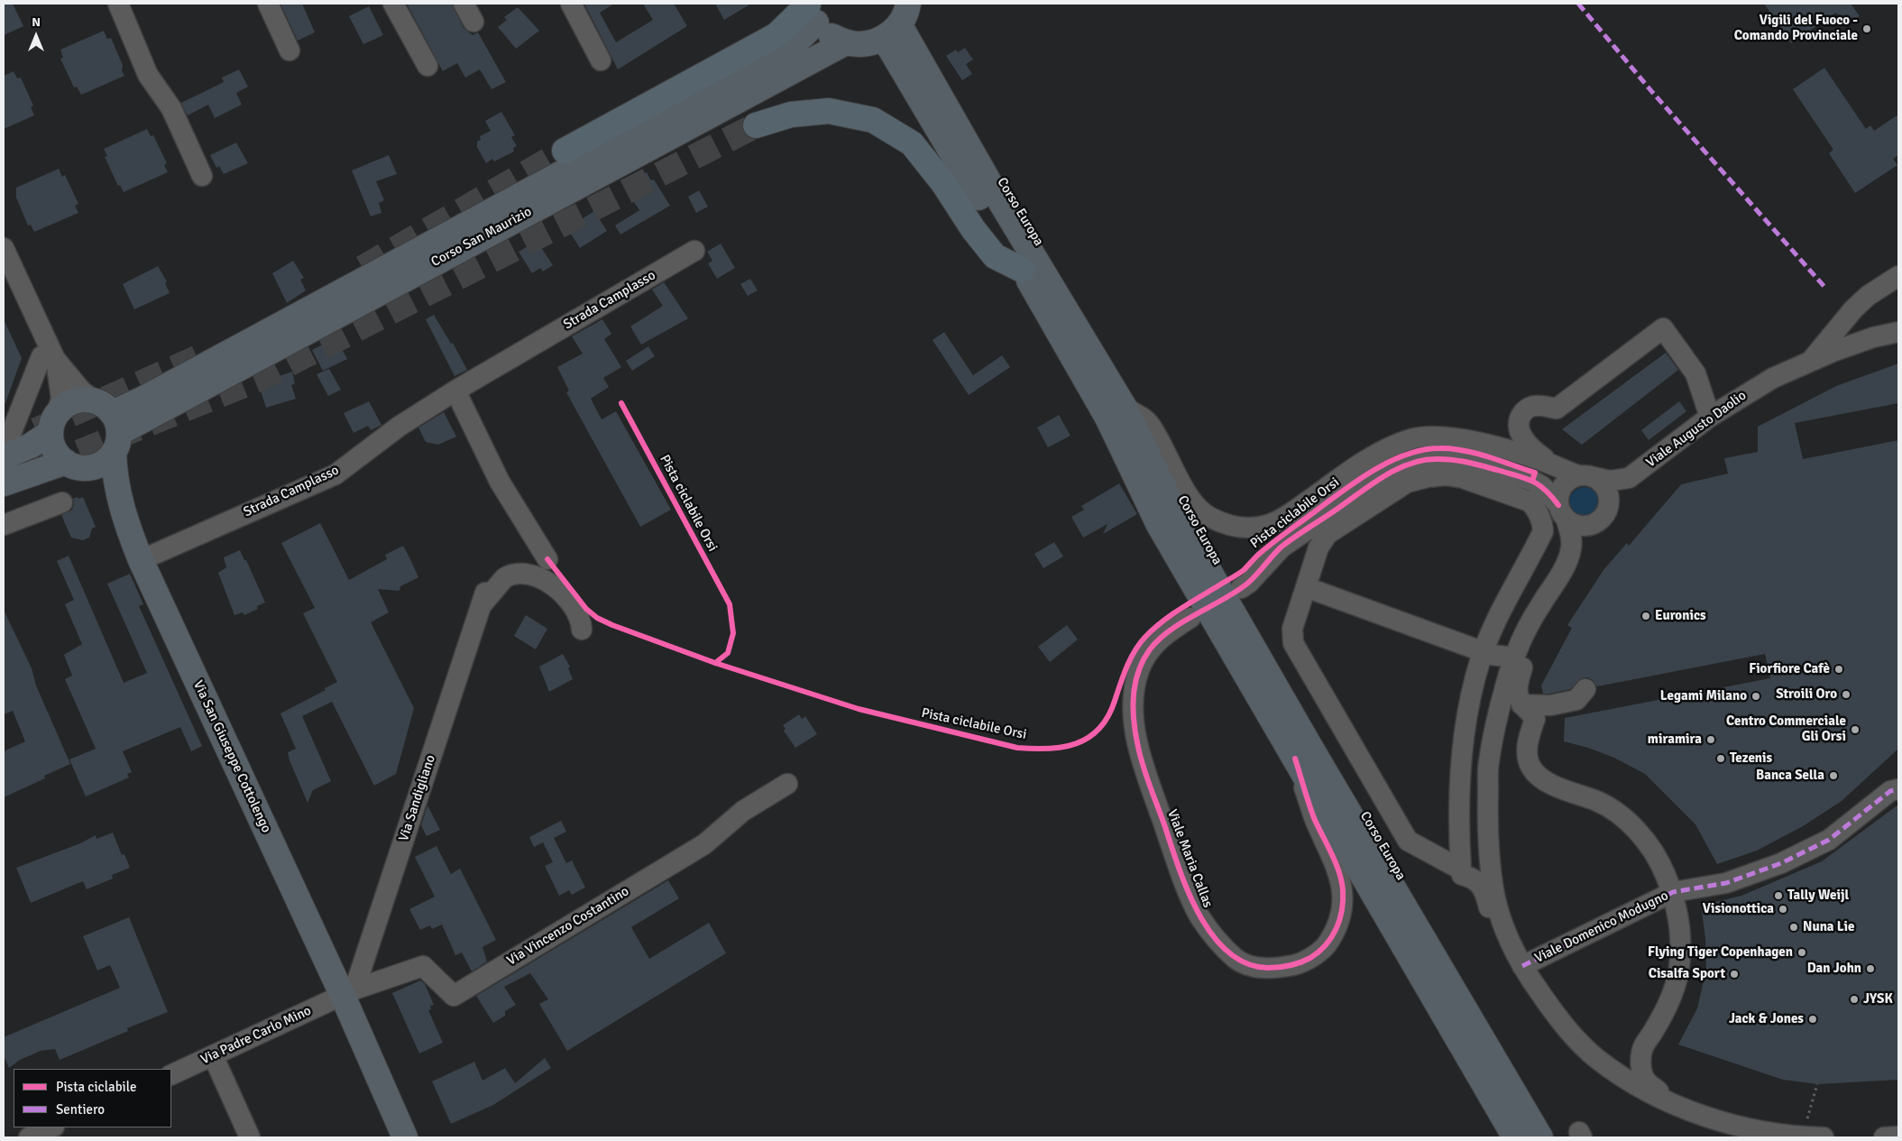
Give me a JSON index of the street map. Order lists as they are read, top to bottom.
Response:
{
  "streets": {
    "main road": ["Corso Europa", "Corso San Maurizio", "Via San Giuseppe Cottolengo"],
    "street": [
      "Strada Camplasso",
      "Viale Augusto Daolio",
      "Via Sandigliano",
      "Viale Maria Callas",
      "Via Vincenzo Costantino",
      "Viale Domenico Modugno",
      "Via Padre Carlo Mino"
    ],
    "cycle path": ["Pista ciclabile Orsi"]
  },
  "crossings": [
    ["Corso Europa", "Viale Maria Callas"],
    ["Corso San Maurizio", "Via San Giuseppe Cottolengo"],
    ["Strada Camplasso", "Via San Giuseppe Cottolengo"],
    ["Via San Giuseppe Cottolengo", "Via Sandigliano"],
    ["Via San Giuseppe Cottolengo", "Via Vincenzo Costantino"],
    ["Via San Giuseppe Cottolengo", "Via Padre Carlo Mino"],
    ["Via Sandigliano", "Via Vincenzo Costantino"],
    ["Via Sandigliano", "Via Padre Carlo Mino"],
    ["Via Vincenzo Costantino", "Via Padre Carlo Mino"]
  ],
  "places": [
    "Vigili del Fuoco - Comando Provinciale",
    "Euronics",
    "Fiorfiore Cafè",
    "Stroili Oro",
    "Legami Milano",
    "Centro Commerciale Gli Orsi",
    "miramira",
    "Tezenis",
    "Banca Sella",
    "Tally Weijl",
    "Visionottica",
    "Nuna Lie",
    "Flying Tiger Copenhagen",
    "Dan John",
    "Cisalfa Sport",
    "JYSK",
    "Jack & Jones"
  ],
  "legend": ["Pista ciclabile", "Sentiero"],
  "north": "top"
}
